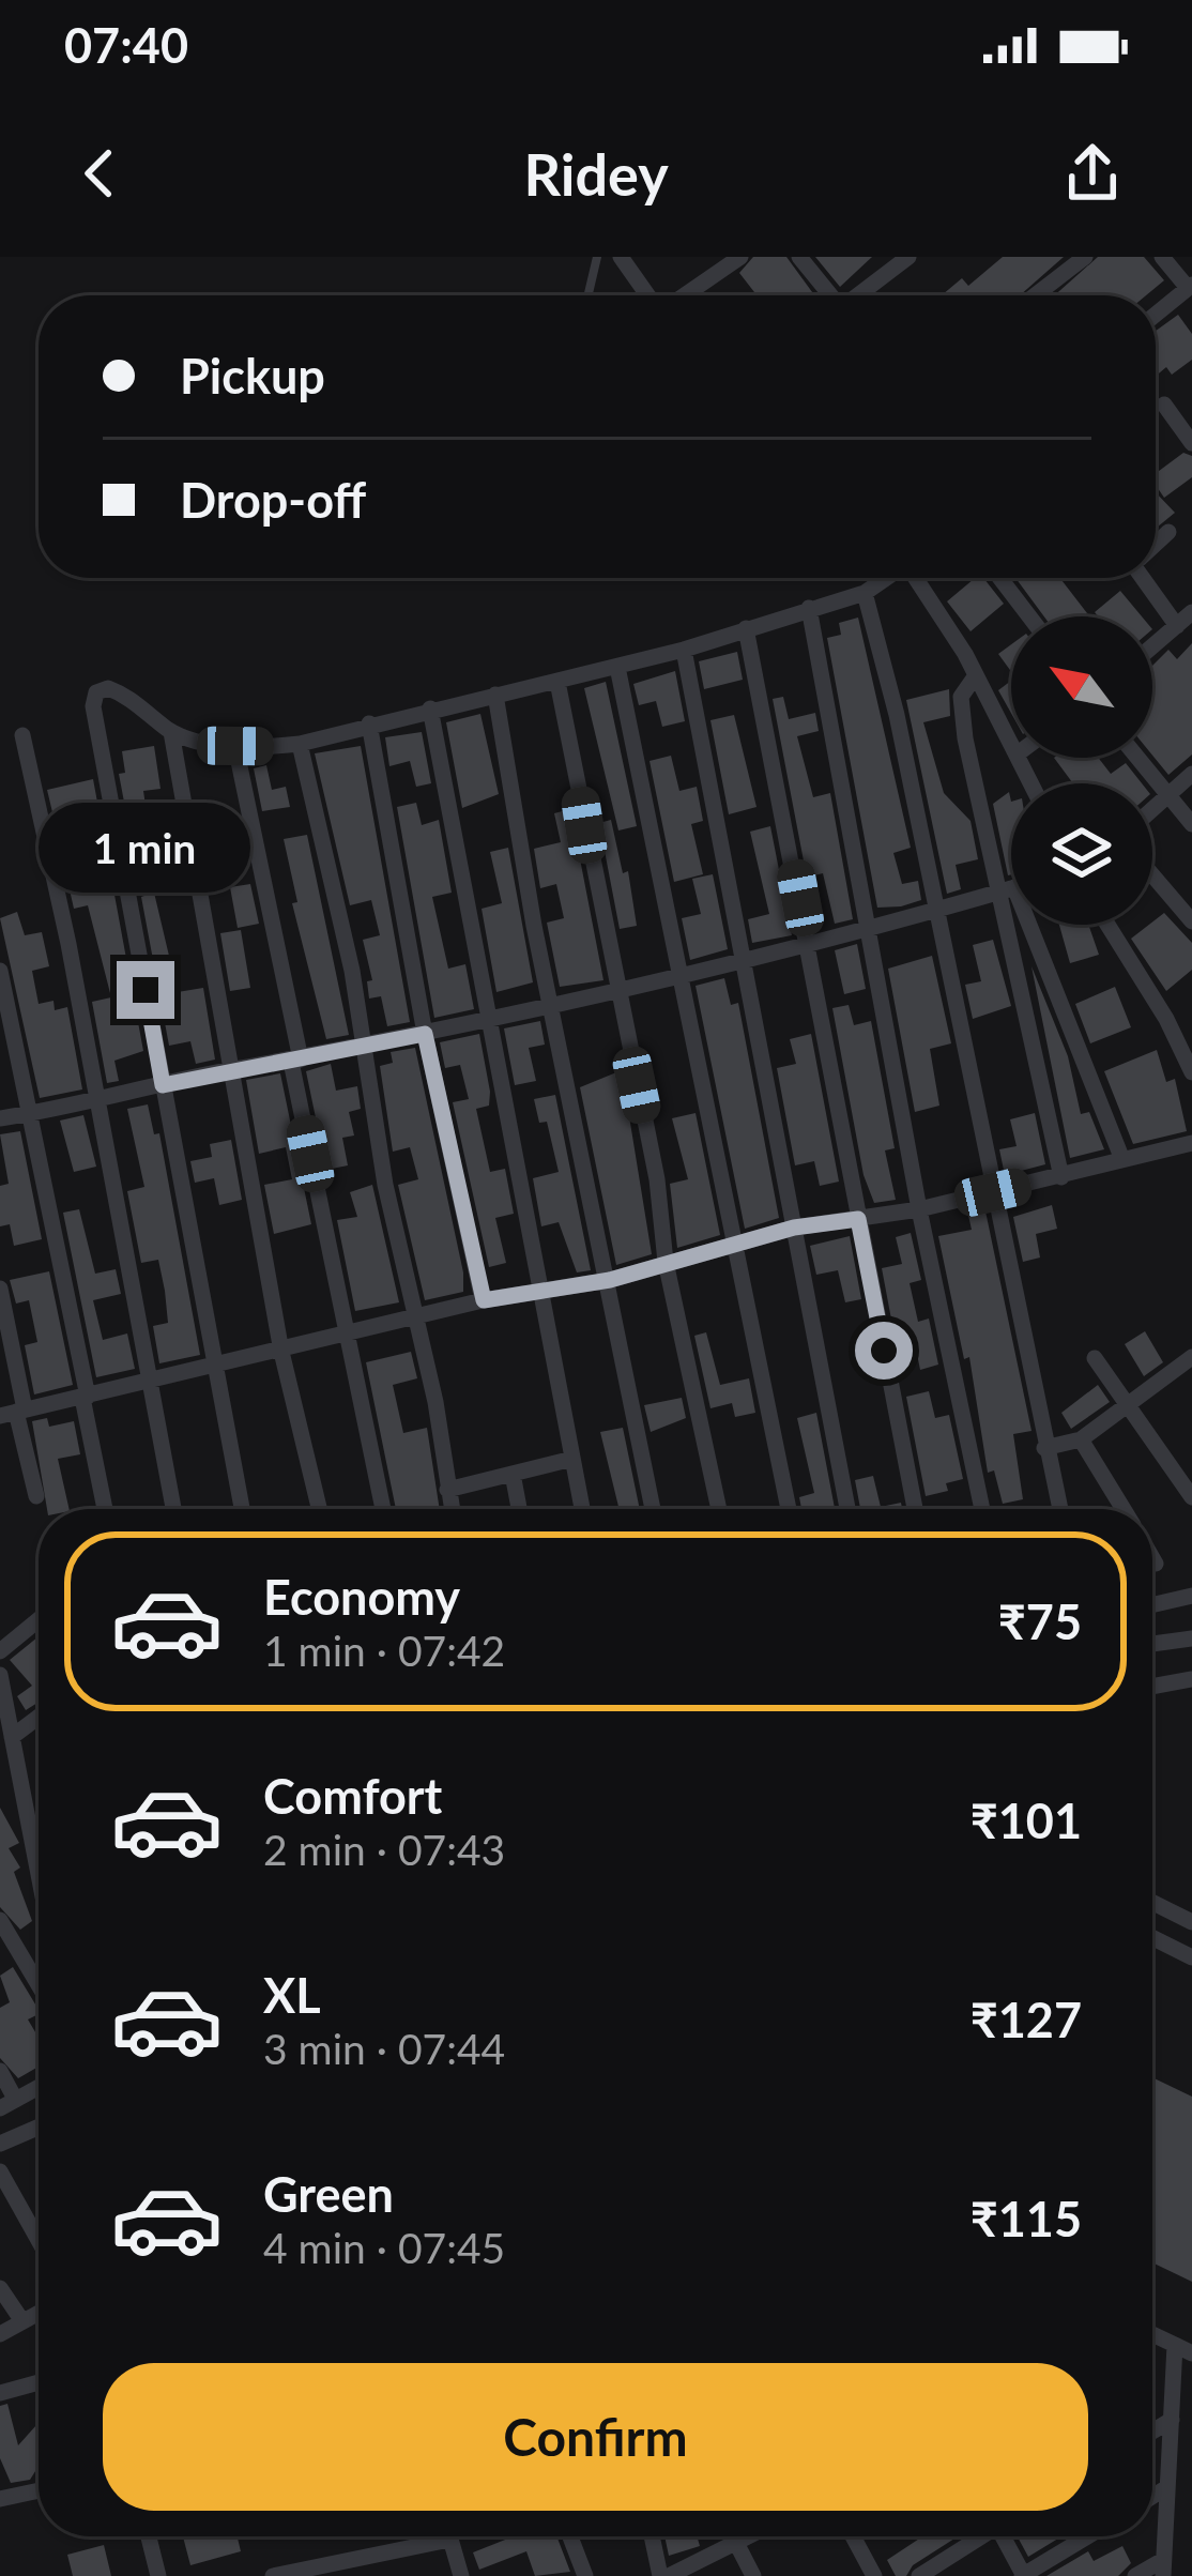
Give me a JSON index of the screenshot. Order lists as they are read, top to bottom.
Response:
{
  "north": "top left",
  "page": {
    "status": "07:40",
    "header": "Ridey",
    "banner": ["Pickup", "Drop-off"],
    "bubble": "1 min",
    "list": [
      {
        "name": "Economy",
        "note": "1 min · 07:42",
        "value": "₹75"
      },
      {
        "name": "Comfort",
        "note": "2 min · 07:43",
        "value": "₹101"
      },
      {
        "name": "XL",
        "note": "3 min · 07:44",
        "value": "₹127"
      },
      {
        "name": "Green",
        "note": "4 min · 07:45",
        "value": "₹115"
      }
    ],
    "buttons": "Confirm"
  }
}
